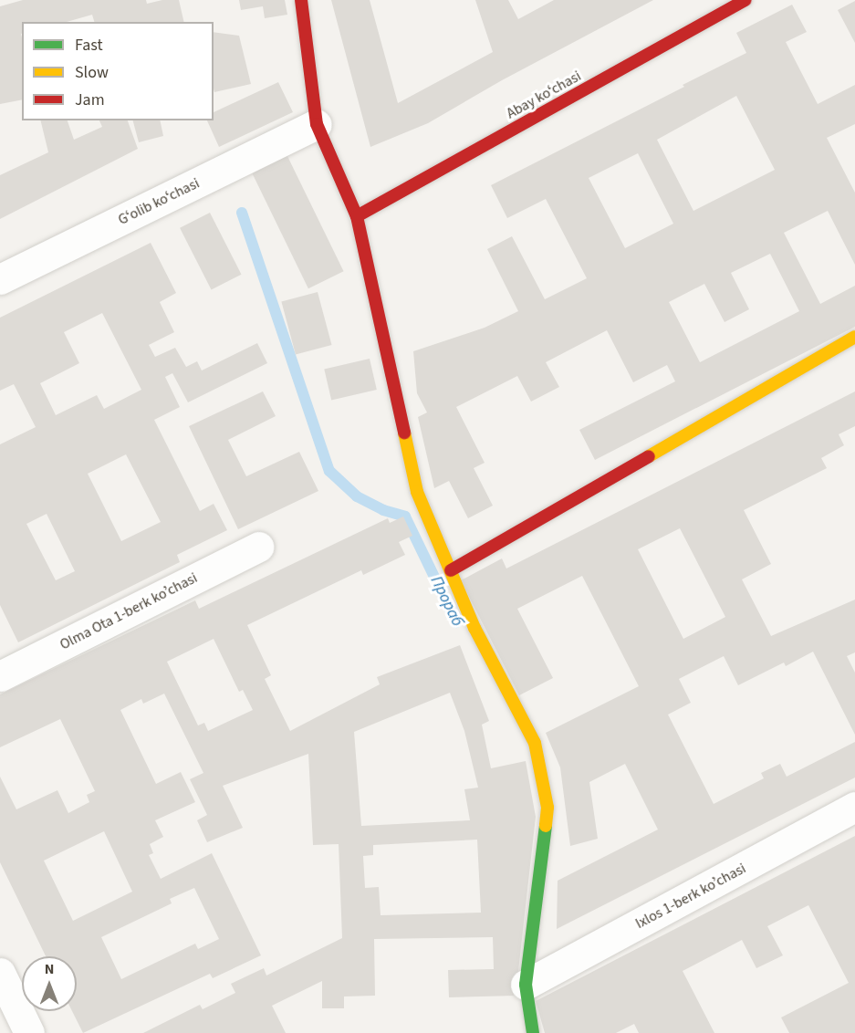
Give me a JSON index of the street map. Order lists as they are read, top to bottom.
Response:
{
  "streets": {
    "street": [
      "Abay koʻchasi",
      "Gʻolib koʻchasi",
      "Olma Ota 1-berk koʼchasi",
      "Ixlos 1-berk koʼchasi"
    ]
  },
  "water": ["Прораб"],
  "legend": ["Fast", "Slow", "Jam"],
  "north": "top"
}
